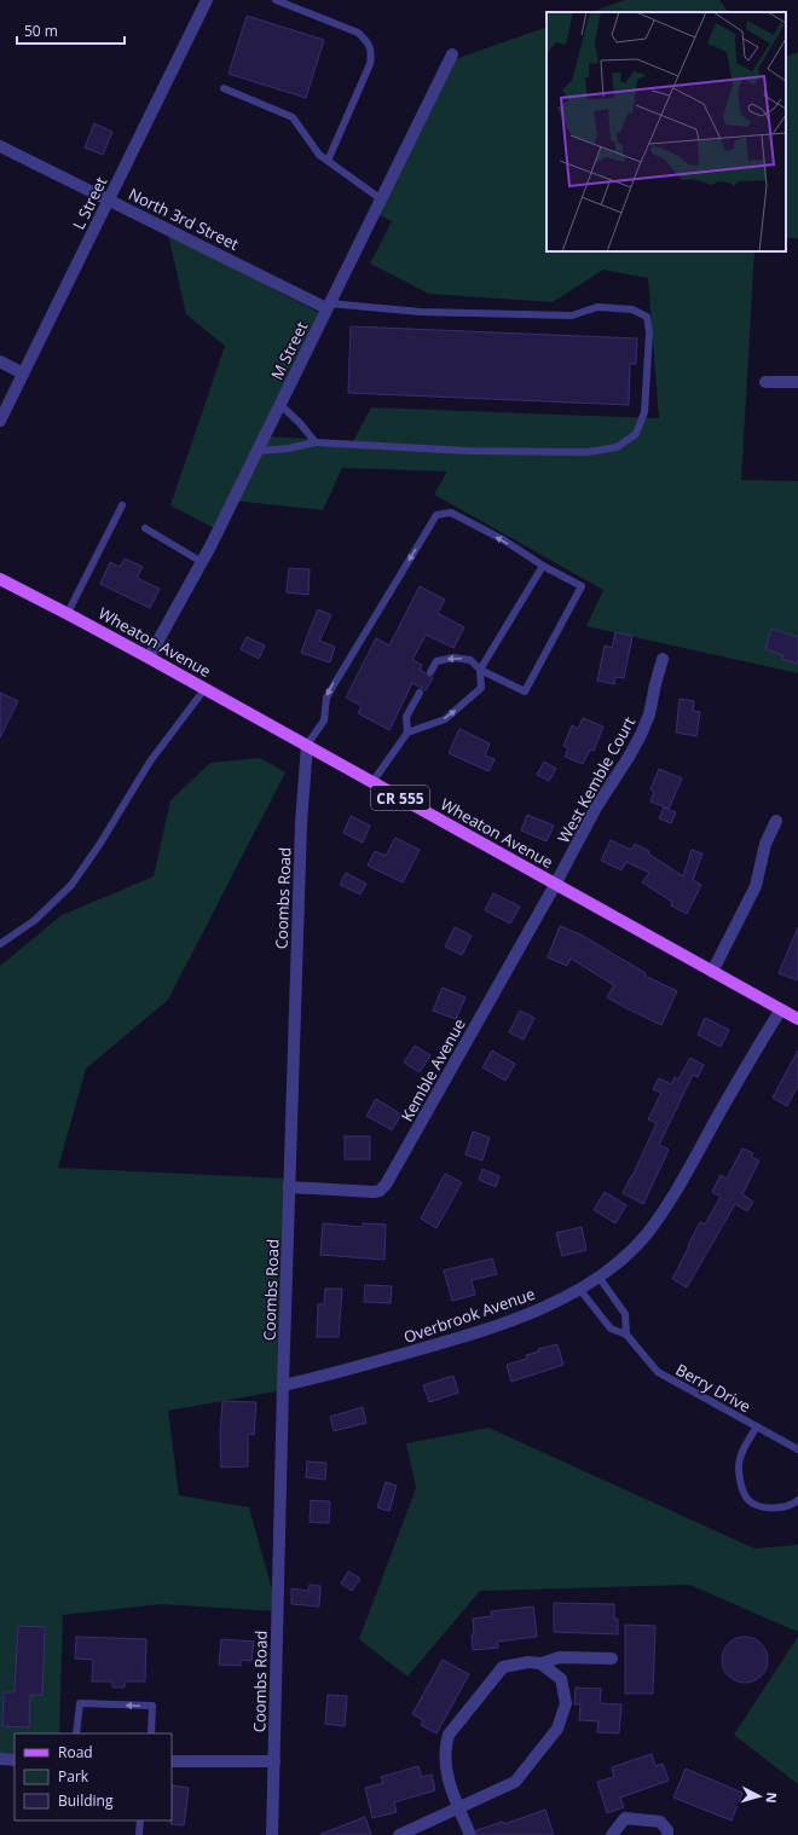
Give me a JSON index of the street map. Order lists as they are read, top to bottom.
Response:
{
  "streets": {
    "main road": ["Wheaton Avenue", "CR 555"],
    "street": [
      "L Street",
      "North 3rd Street",
      "M Street",
      "West Kemble Court",
      "Coombs Road",
      "Kemble Avenue",
      "Overbrook Avenue"
    ],
    "lane": ["Berry Drive"]
  },
  "crossings": [
    ["L Street", "North 3rd Street"],
    ["North 3rd Street", "M Street"],
    ["M Street", "Wheaton Avenue"],
    ["Wheaton Avenue", "West Kemble Court"],
    ["Wheaton Avenue", "Coombs Road"],
    ["Wheaton Avenue", "Kemble Avenue"],
    ["Wheaton Avenue", "Overbrook Avenue"],
    ["West Kemble Court", "Kemble Avenue"],
    ["Coombs Road", "Kemble Avenue"],
    ["Coombs Road", "Overbrook Avenue"],
    ["Overbrook Avenue", "Berry Drive"]
  ],
  "legend": ["Road", "Park", "Building"],
  "scale_bar": "50 m",
  "north": "right"
}
